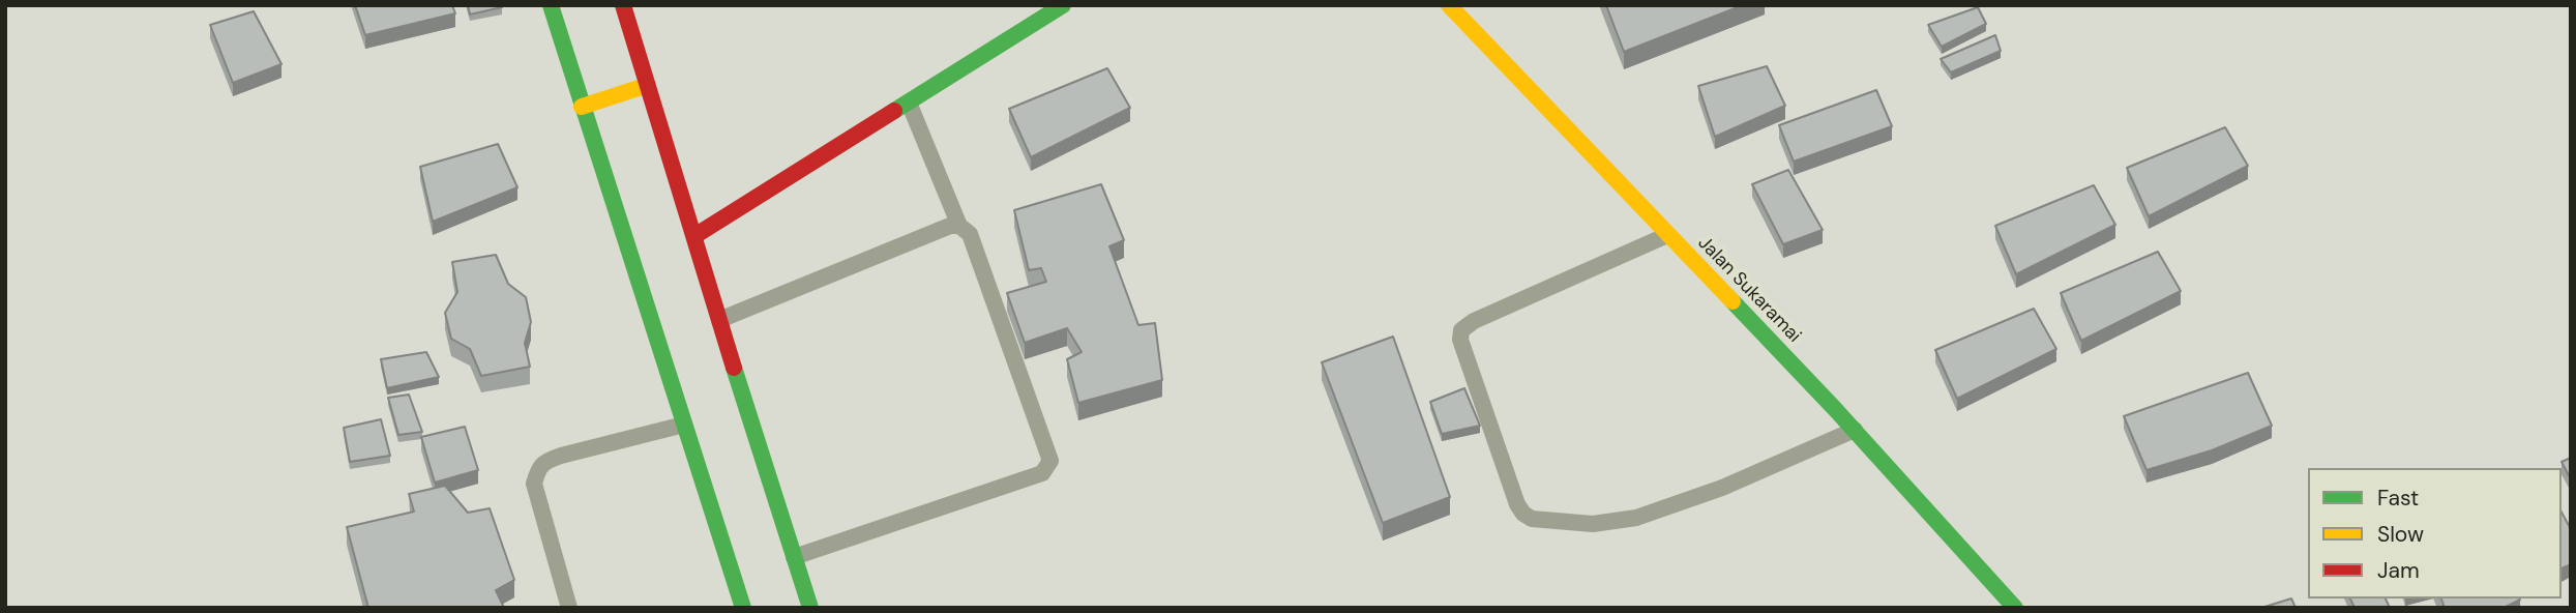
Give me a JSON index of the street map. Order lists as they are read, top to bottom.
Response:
{
  "streets": {
    "main road": ["Jalan Sukaramai"]
  },
  "legend": ["Fast", "Slow", "Jam"]
}
